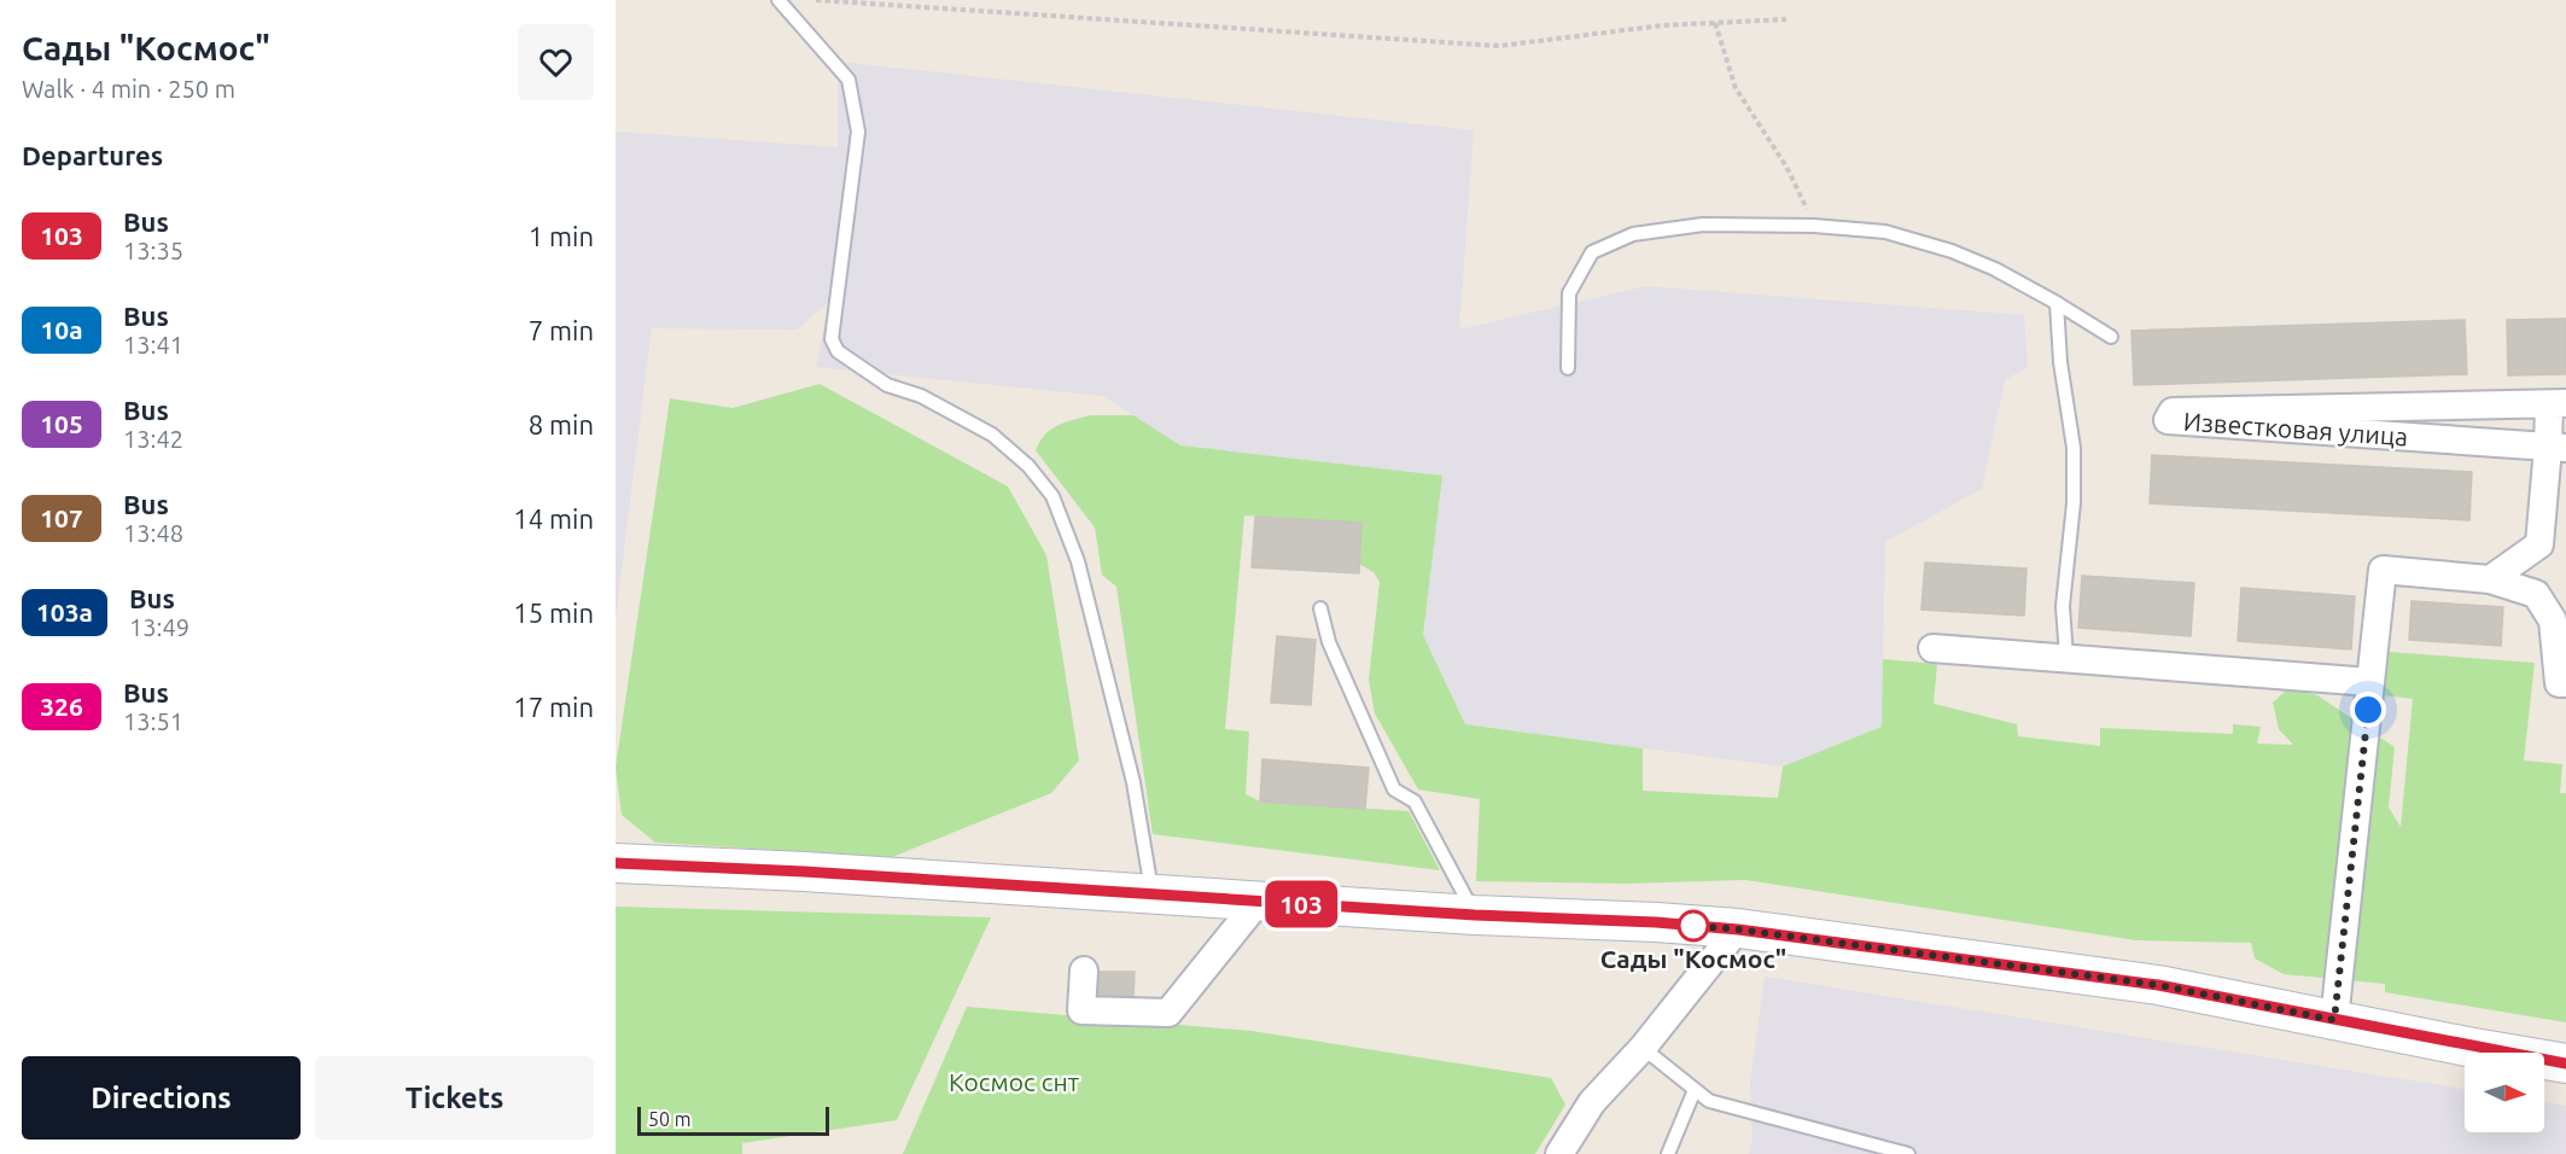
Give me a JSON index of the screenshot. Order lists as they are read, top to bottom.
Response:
{
  "streets": {
    "street": ["Известковая улица"]
  },
  "parks": ["Космос снт"],
  "places": ["Сады \"Космос\""],
  "lines": ["bus line 103"],
  "scale_bar": "50 m",
  "north": "right",
  "page": {
    "heading": [
      ["Сады \"Космос\"", "Walk · 4 min · 250 m"],
      "Departures"
    ],
    "on_map": "103",
    "list": [
      {
        "mark": "103",
        "name": "Bus",
        "note": "13:35",
        "value": "1 min"
      },
      {
        "mark": "10а",
        "name": "Bus",
        "note": "13:41",
        "value": "7 min"
      },
      {
        "mark": "105",
        "name": "Bus",
        "note": "13:42",
        "value": "8 min"
      },
      {
        "mark": "107",
        "name": "Bus",
        "note": "13:48",
        "value": "14 min"
      },
      {
        "mark": "103а",
        "name": "Bus",
        "note": "13:49",
        "value": "15 min"
      },
      {
        "mark": "326",
        "name": "Bus",
        "note": "13:51",
        "value": "17 min"
      }
    ],
    "buttons": ["Directions", "Tickets"],
    "scale": "50 m"
  }
}
